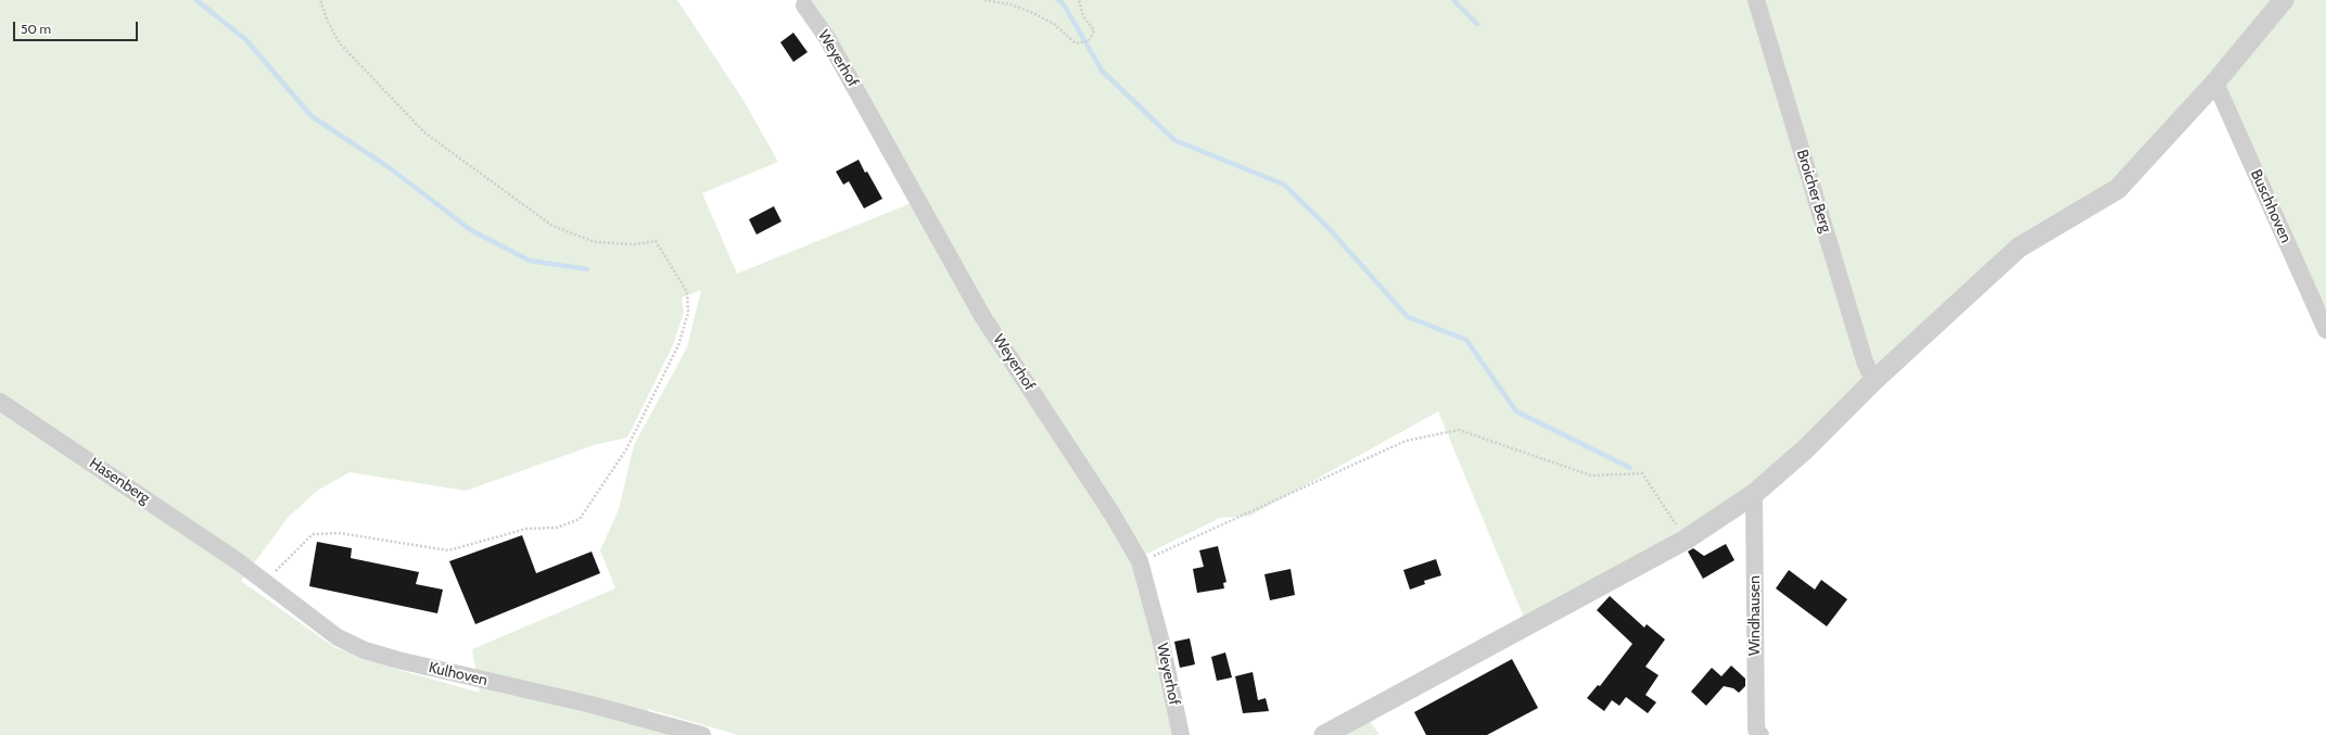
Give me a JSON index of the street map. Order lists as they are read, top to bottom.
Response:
{
  "streets": {
    "street": [
      "Weyerhof",
      "Broicher Berg",
      "Buschhoven",
      "Hasenberg",
      "Windhausen",
      "Kulhoven"
    ]
  },
  "crossings": [
    ["Hasenberg", "Kulhoven"]
  ],
  "scale_bar": "50 m"
}
